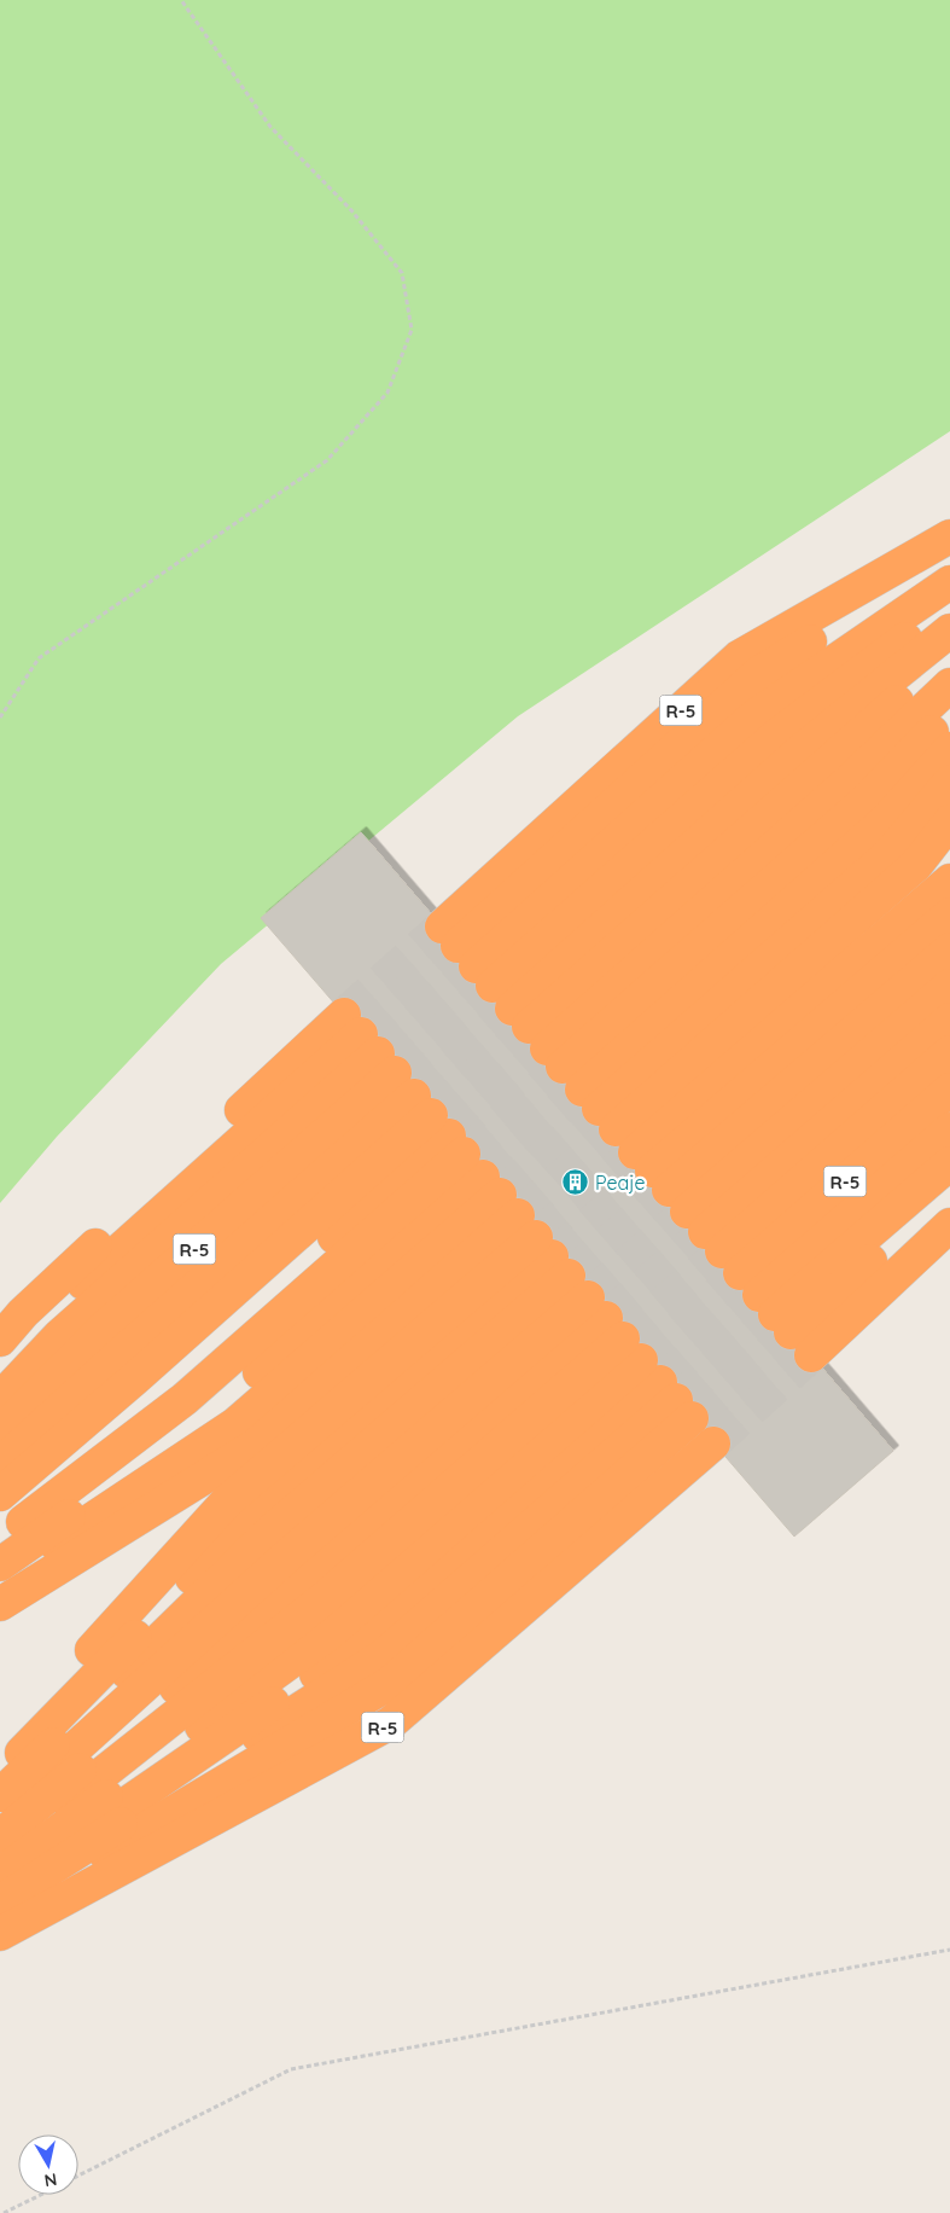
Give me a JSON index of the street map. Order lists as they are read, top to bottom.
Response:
{
  "streets": {
    "highway": ["R-5"]
  },
  "places": {
    "building": ["Peaje"]
  },
  "north": "bottom"
}
